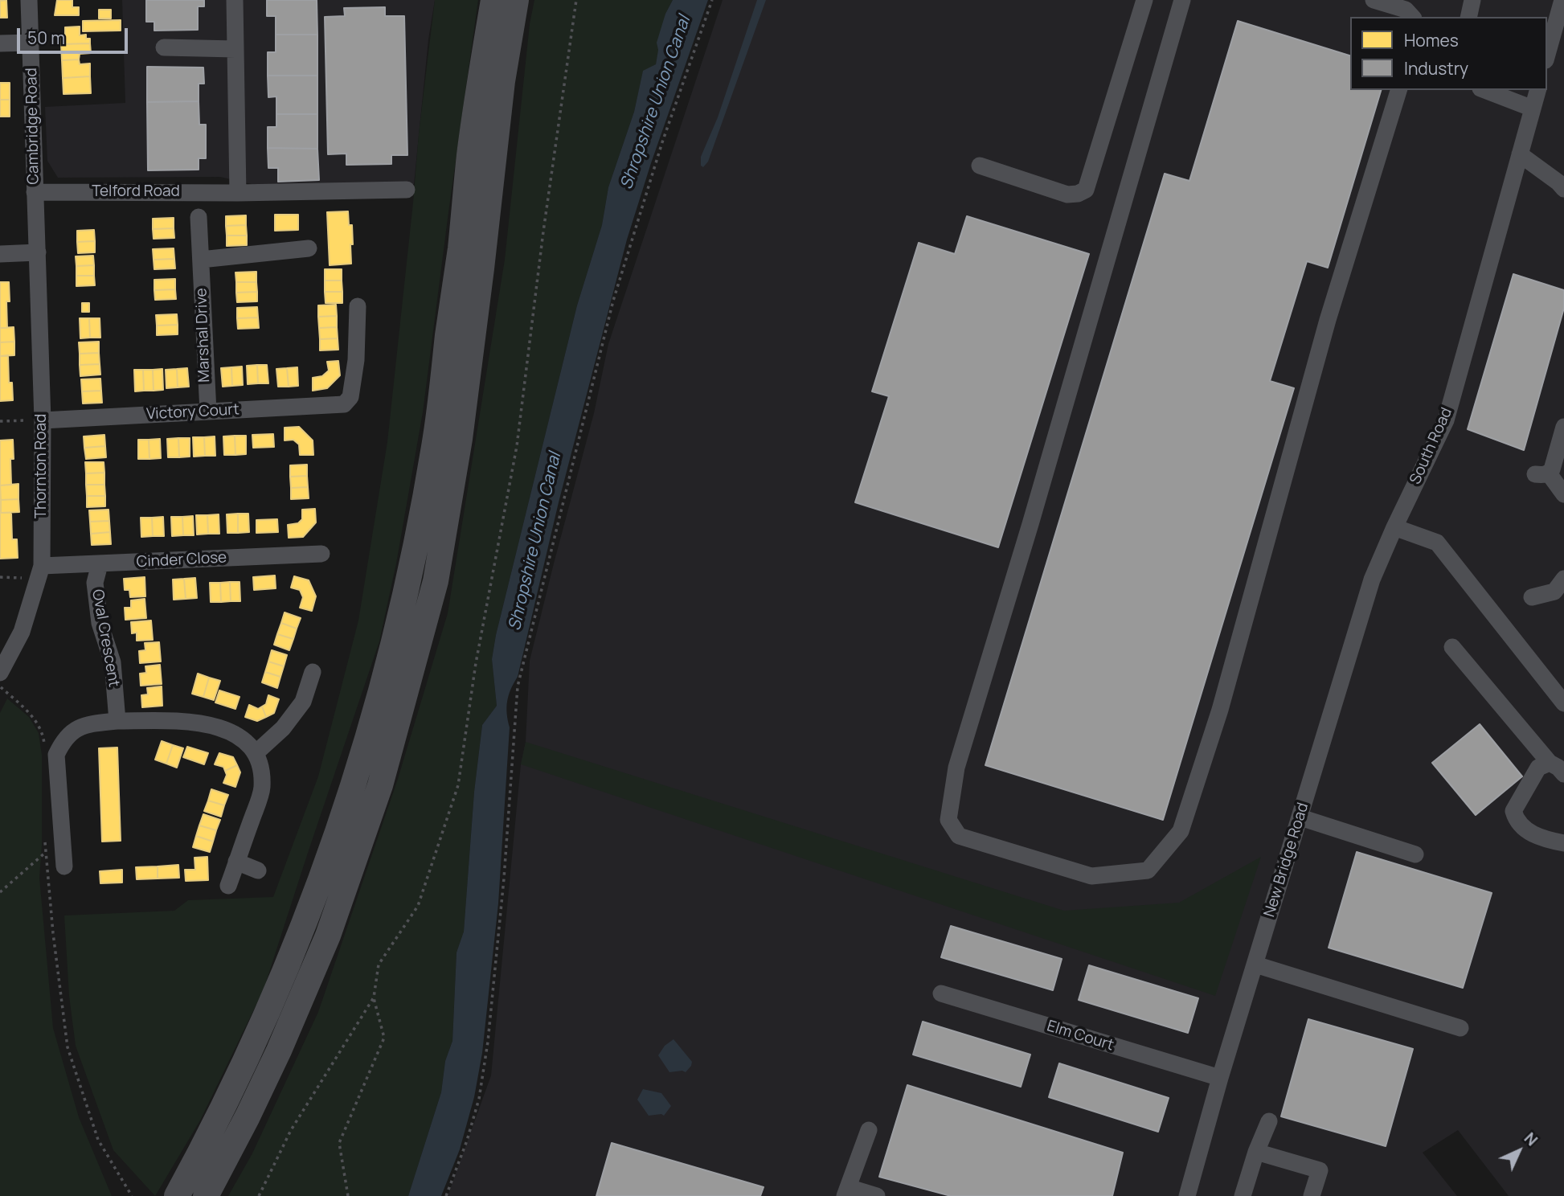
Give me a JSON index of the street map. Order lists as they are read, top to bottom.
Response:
{
  "streets": {
    "street": [
      "Cambridge Road",
      "Telford Road",
      "Marshal Drive",
      "Victory Court",
      "South Road",
      "Thornton Road",
      "Cinder Close",
      "Oval Crescent",
      "New Bridge Road",
      "Elm Court"
    ]
  },
  "crossings": [
    ["Cambridge Road", "Telford Road"],
    ["Cambridge Road", "Thornton Road"],
    ["Marshal Drive", "Victory Court"],
    ["Victory Court", "Thornton Road"],
    ["South Road", "New Bridge Road"],
    ["Thornton Road", "Cinder Close"],
    ["Cinder Close", "Oval Crescent"],
    ["New Bridge Road", "Elm Court"]
  ],
  "water": ["Shropshire Union Canal"],
  "legend": ["Homes", "Industry"],
  "scale_bar": "50 m",
  "north": "top right"
}
